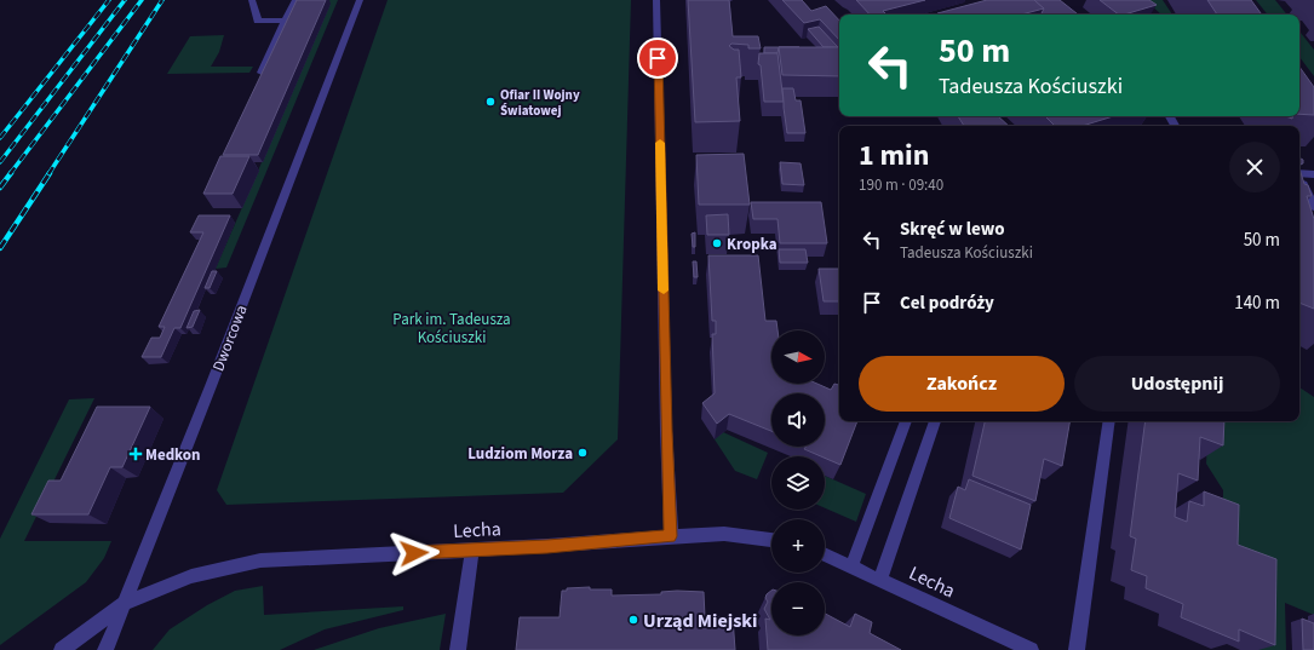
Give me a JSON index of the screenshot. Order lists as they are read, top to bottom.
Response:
{
  "streets": {
    "street": ["Dworcowa", "Lecha"]
  },
  "crossings": [
    ["Dworcowa", "Lecha"]
  ],
  "parks": ["Park im. Tadeusza Kościuszki"],
  "places": {
    "other": [
      "Ofiar II Wojny Światowej",
      "Kropka",
      "Ludziom Morza",
      "Urząd Miejski"
    ],
    "health": ["Medkon"]
  },
  "north": "right",
  "page": {
    "turn": ["50 m", "Tadeusza Kościuszki"],
    "heading": ["1 min", "190 m · 09:40"],
    "list": [
      {
        "name": "Skręć w lewo",
        "note": "Tadeusza Kościuszki",
        "value": "50 m"
      },
      {
        "name": "Cel podróży",
        "value": "140 m"
      }
    ],
    "map_buttons": ["+", "−"],
    "buttons": ["Zakończ", "Udostępnij"]
  }
}
